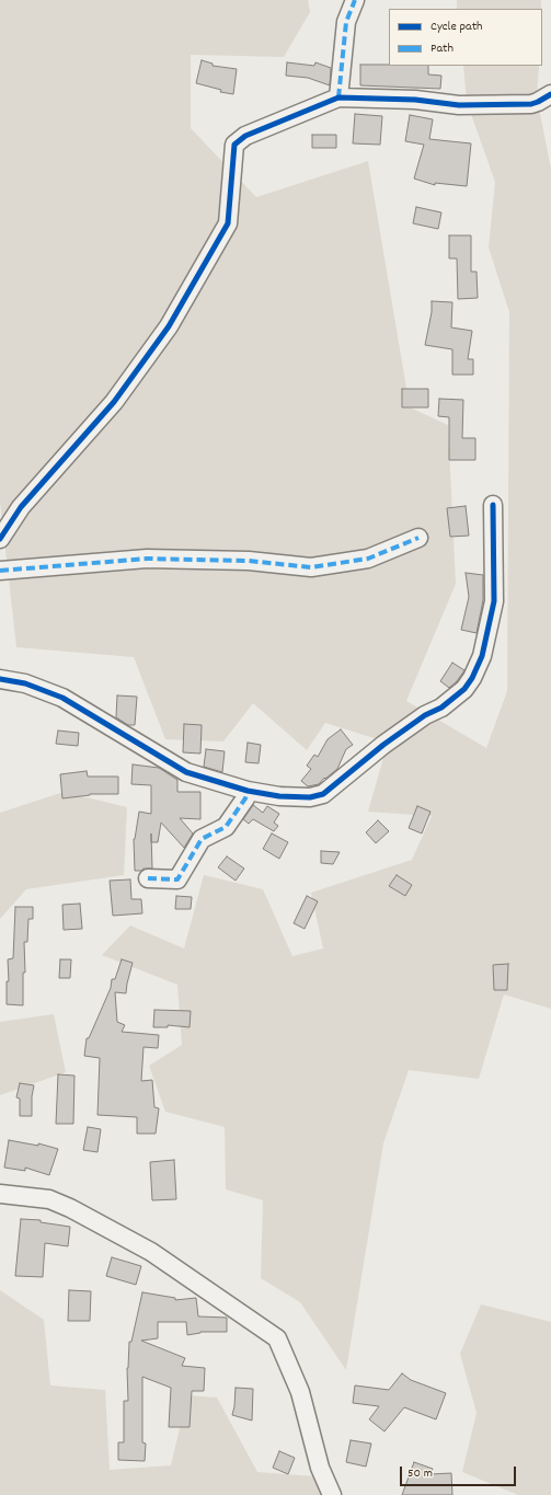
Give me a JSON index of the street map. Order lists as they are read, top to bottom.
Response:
{
  "legend": ["Cycle path", "Path"],
  "scale_bar": "50 m"
}
